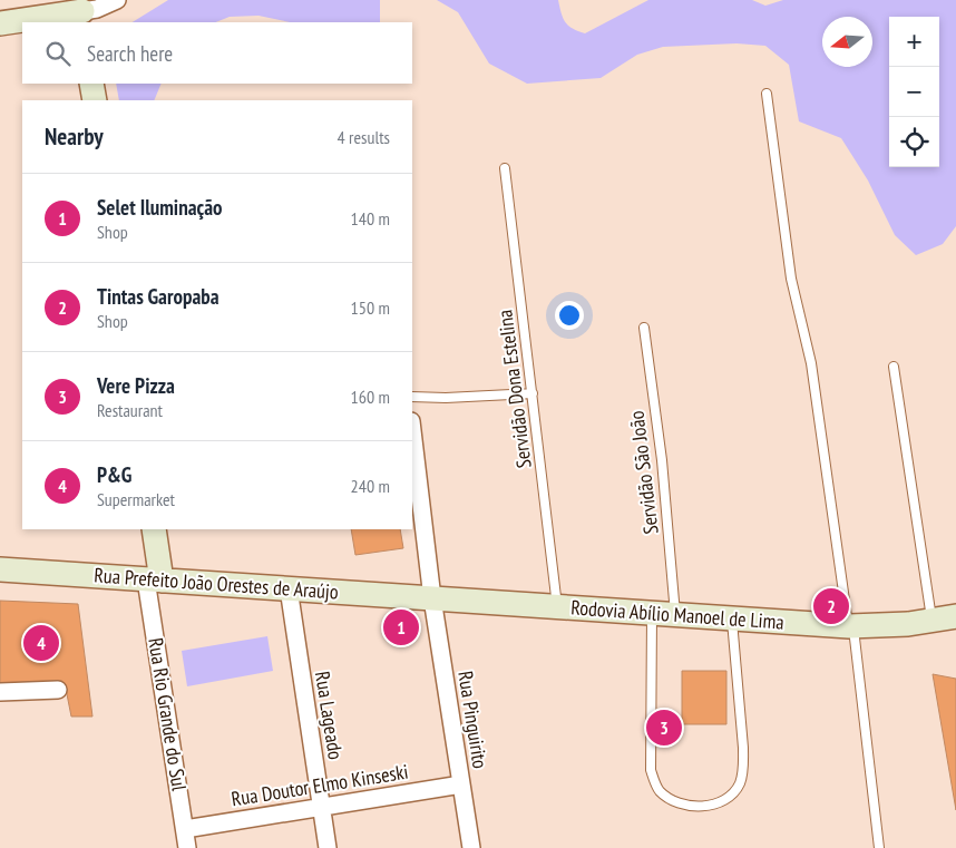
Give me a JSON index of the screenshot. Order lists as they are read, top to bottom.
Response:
{
  "streets": {
    "main road": ["Rua Prefeito João Orestes de Araújo", "Rodovia Abílio Manoel de Lima", "Rua Rio Grande do Sul"],
    "street": ["Rua Lageado", "Rua Pinguirito", "Rua Doutor Elmo Kinseski"],
    "lane": ["Servidão Dona Estelina", "Servidão São João"]
  },
  "crossings": [
    ["Servidão Dona Estelina", "Rodovia Abílio Manoel de Lima"],
    ["Servidão São João", "Rodovia Abílio Manoel de Lima"],
    ["Rua Prefeito João Orestes de Araújo", "Rodovia Abílio Manoel de Lima"],
    ["Rua Prefeito João Orestes de Araújo", "Rua Rio Grande do Sul"],
    ["Rua Prefeito João Orestes de Araújo", "Rua Lageado"],
    ["Rua Prefeito João Orestes de Araújo", "Rua Pinguirito"],
    ["Rodovia Abílio Manoel de Lima", "Rua Pinguirito"],
    ["Rua Rio Grande do Sul", "Rua Doutor Elmo Kinseski"],
    ["Rua Lageado", "Rua Doutor Elmo Kinseski"],
    ["Rua Pinguirito", "Rua Doutor Elmo Kinseski"]
  ],
  "north": "left",
  "page": {
    "map_buttons": ["+", "−"],
    "search": "Search here",
    "heading": ["Nearby", "4 results"],
    "list": [
      {
        "mark": "1",
        "name": "Selet Iluminação",
        "note": "Shop",
        "value": "140 m"
      },
      {
        "mark": "2",
        "name": "Tintas Garopaba",
        "note": "Shop",
        "value": "150 m"
      },
      {
        "mark": "3",
        "name": "Vere Pizza",
        "note": "Restaurant",
        "value": "160 m"
      },
      {
        "mark": "4",
        "name": "P&G",
        "note": "Supermarket",
        "value": "240 m"
      }
    ],
    "pins": [
      "2",
      "1",
      "4",
      "3"
    ]
  }
}
